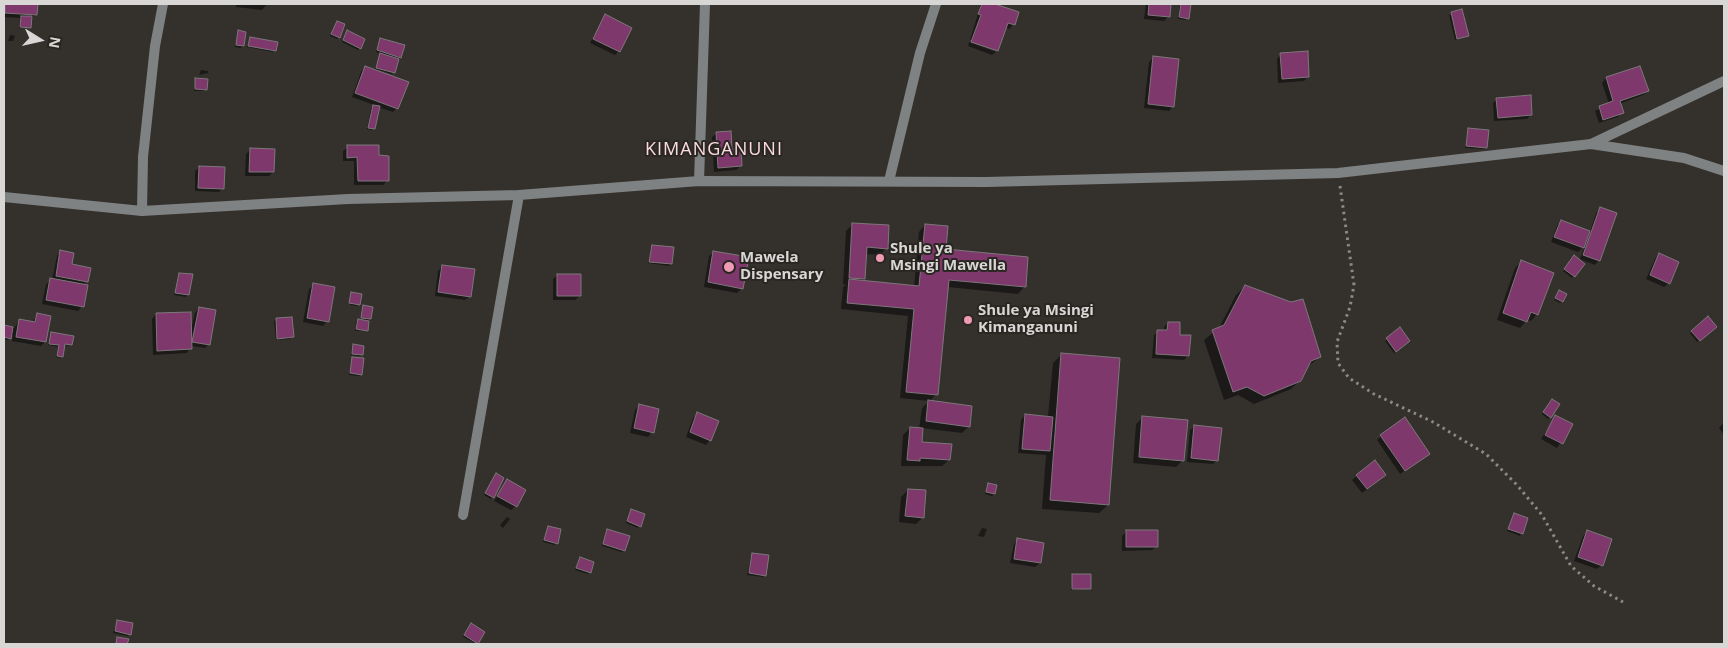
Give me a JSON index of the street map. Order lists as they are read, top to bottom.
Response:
{
  "districts": ["KIMANGANUNI"],
  "places": ["Shule ya Msingi Mawella", "Mawela Dispensary", "Shule ya Msingi Kimanganuni"],
  "north": "right"
}
